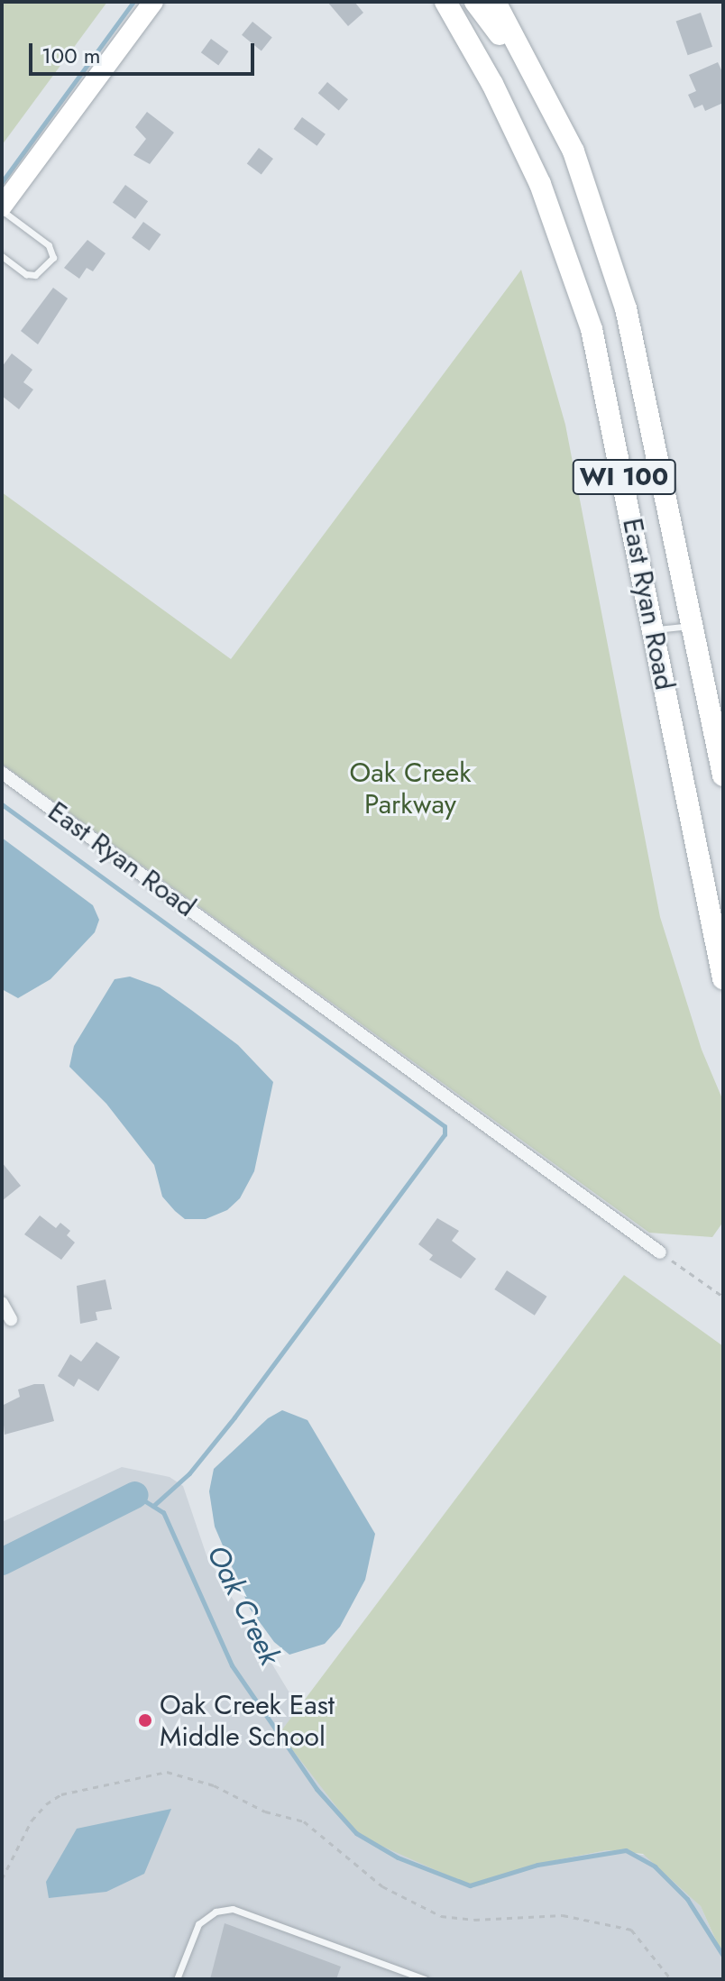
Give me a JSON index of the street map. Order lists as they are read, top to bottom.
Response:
{
  "streets": {
    "main road": ["WI 100", "East Ryan Road"]
  },
  "water": ["Oak Creek"],
  "parks": ["Oak Creek Parkway"],
  "places": ["Oak Creek East Middle School"],
  "scale_bar": "100 m"
}
